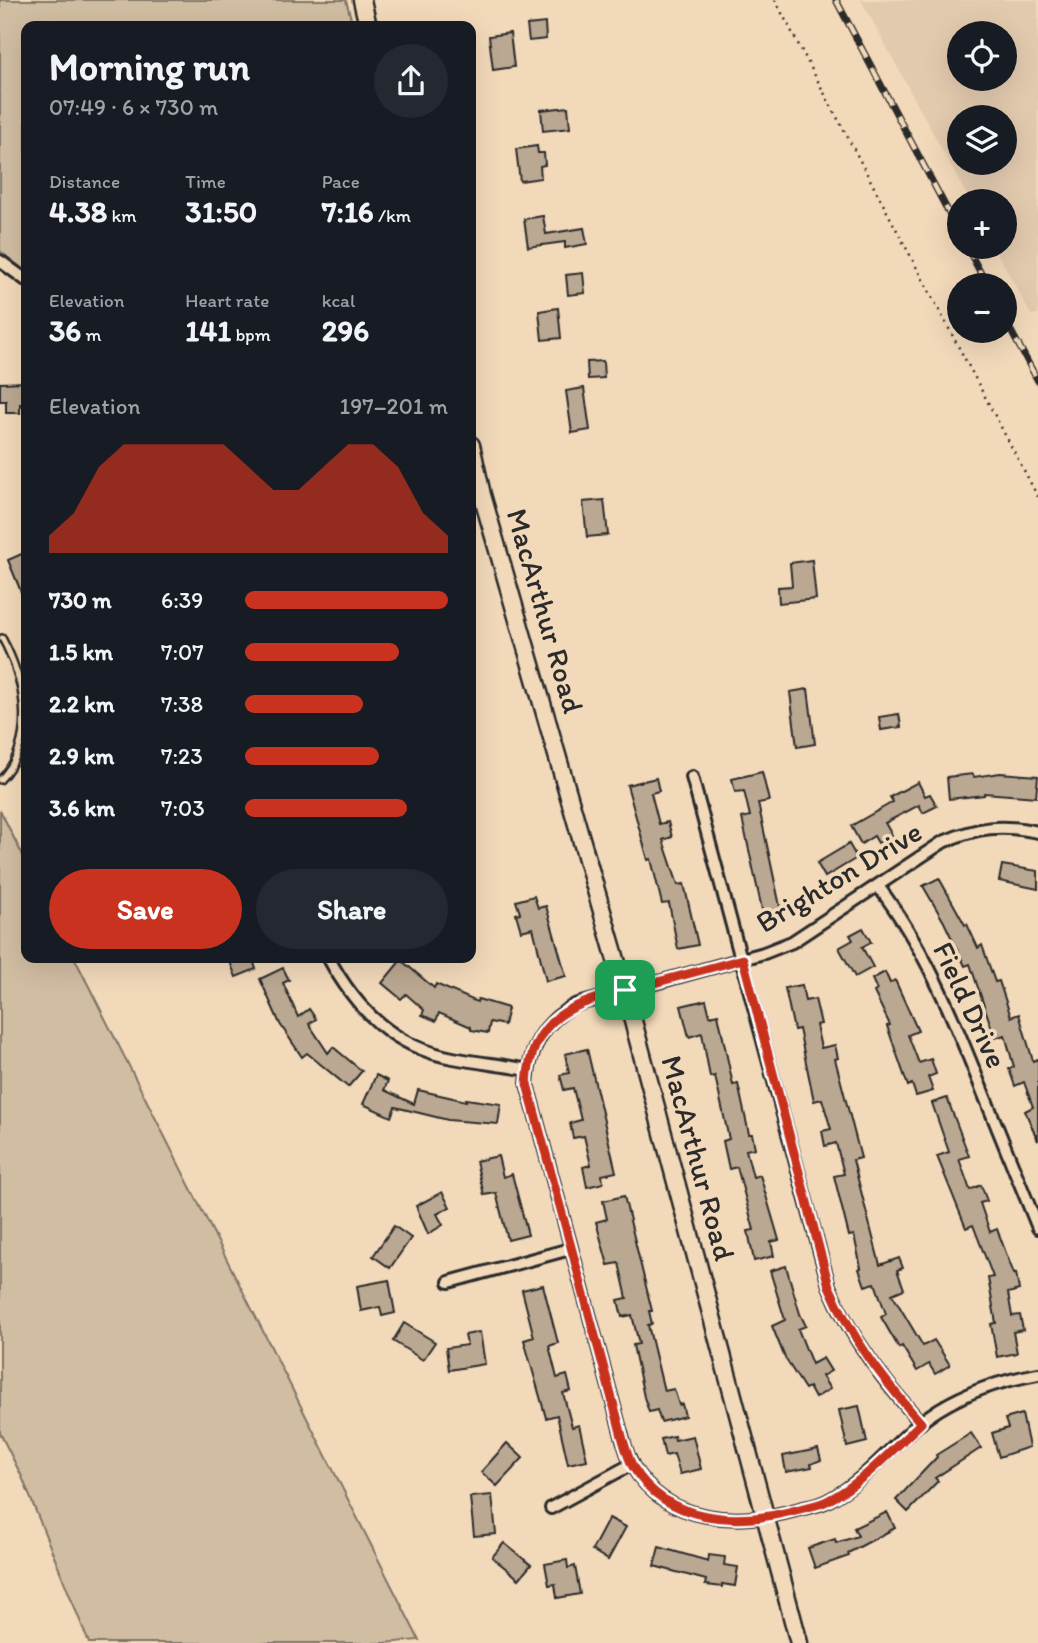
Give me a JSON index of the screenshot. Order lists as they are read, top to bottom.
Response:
{
  "streets": {
    "street": ["MacArthur Road", "Brighton Drive", "Field Drive"]
  },
  "crossings": [
    ["MacArthur Road", "Brighton Drive"],
    ["Brighton Drive", "Field Drive"]
  ],
  "page": {
    "map_buttons": ["+", "−"],
    "heading": ["Morning run", "07:49 · 6 × 730 m"],
    "stats": [
      ["Distance", "4.38 km"],
      ["Time", "31:50"],
      ["Pace", "7:16 /km"],
      ["Elevation", "36 m"],
      ["Heart rate", "141 bpm"],
      ["kcal", "296"]
    ],
    "chart": ["Elevation", "197–201 m"],
    "list": [
      {
        "name": "730 m",
        "note": "6:39"
      },
      {
        "name": "1.5 km",
        "note": "7:07"
      },
      {
        "name": "2.2 km",
        "note": "7:38"
      },
      {
        "name": "2.9 km",
        "note": "7:23"
      },
      {
        "name": "3.6 km",
        "note": "7:03"
      }
    ],
    "buttons": ["Save", "Share"]
  }
}
